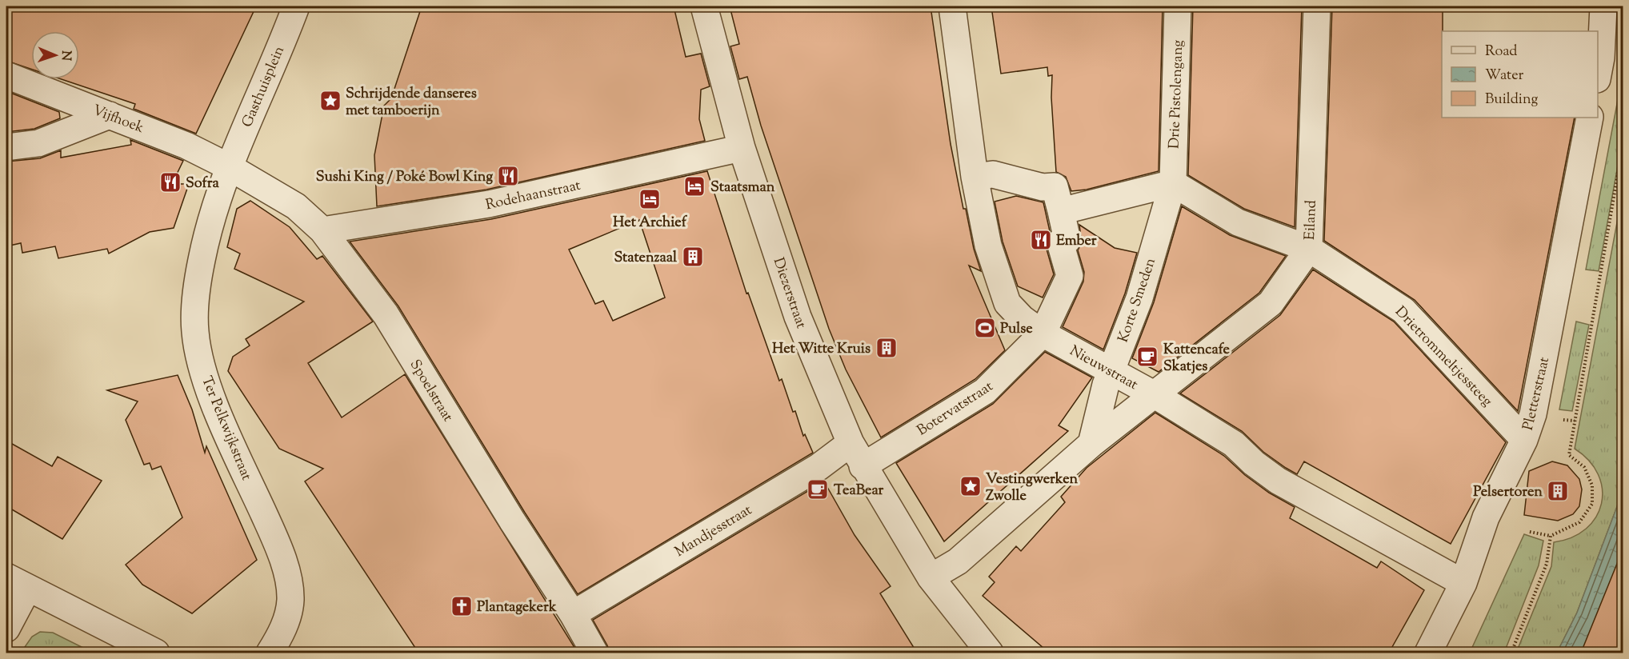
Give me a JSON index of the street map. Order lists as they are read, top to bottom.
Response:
{
  "streets": {
    "street": [
      "Gasthuisplein",
      "Drie Pistolengang",
      "Vijfhoek",
      "Rodehaanstraat",
      "Eiland",
      "Diezerstraat",
      "Korte Smeden",
      "Drietrommeltjessteeg",
      "Nieuwstraat",
      "Spoelstraat",
      "Pletterstraat",
      "Botervatstraat",
      "Ter Pelkwijkstraat",
      "Mandjesstraat"
    ]
  },
  "crossings": [
    ["Gasthuisplein", "Vijfhoek"],
    ["Gasthuisplein", "Spoelstraat"],
    ["Gasthuisplein", "Ter Pelkwijkstraat"],
    ["Drie Pistolengang", "Korte Smeden"],
    ["Drie Pistolengang", "Drietrommeltjessteeg"],
    ["Vijfhoek", "Spoelstraat"],
    ["Vijfhoek", "Ter Pelkwijkstraat"],
    ["Rodehaanstraat", "Diezerstraat"],
    ["Rodehaanstraat", "Spoelstraat"],
    ["Eiland", "Drietrommeltjessteeg"],
    ["Eiland", "Nieuwstraat"],
    ["Diezerstraat", "Botervatstraat"],
    ["Diezerstraat", "Mandjesstraat"],
    ["Korte Smeden", "Drietrommeltjessteeg"],
    ["Korte Smeden", "Nieuwstraat"],
    ["Drietrommeltjessteeg", "Pletterstraat"],
    ["Nieuwstraat", "Pletterstraat"],
    ["Nieuwstraat", "Botervatstraat"],
    ["Spoelstraat", "Ter Pelkwijkstraat"],
    ["Spoelstraat", "Mandjesstraat"]
  ],
  "places": {
    "place": ["Schrijdende danseres met tamboerijn", "Vestingwerken Zwolle"],
    "restaurant": ["Sushi King / Poké Bowl King", "Sofra", "Ember"],
    "hotel": ["Staatsman", "Het Archief"],
    "building": ["Statenzaal", "Het Witte Kruis", "Pelsertoren"],
    "sports": ["Pulse"],
    "cafe": ["Kattencafe Skatjes", "TeaBear"],
    "church": ["Plantagekerk"]
  },
  "legend": ["Road", "Water", "Building"],
  "north": "right"
}
